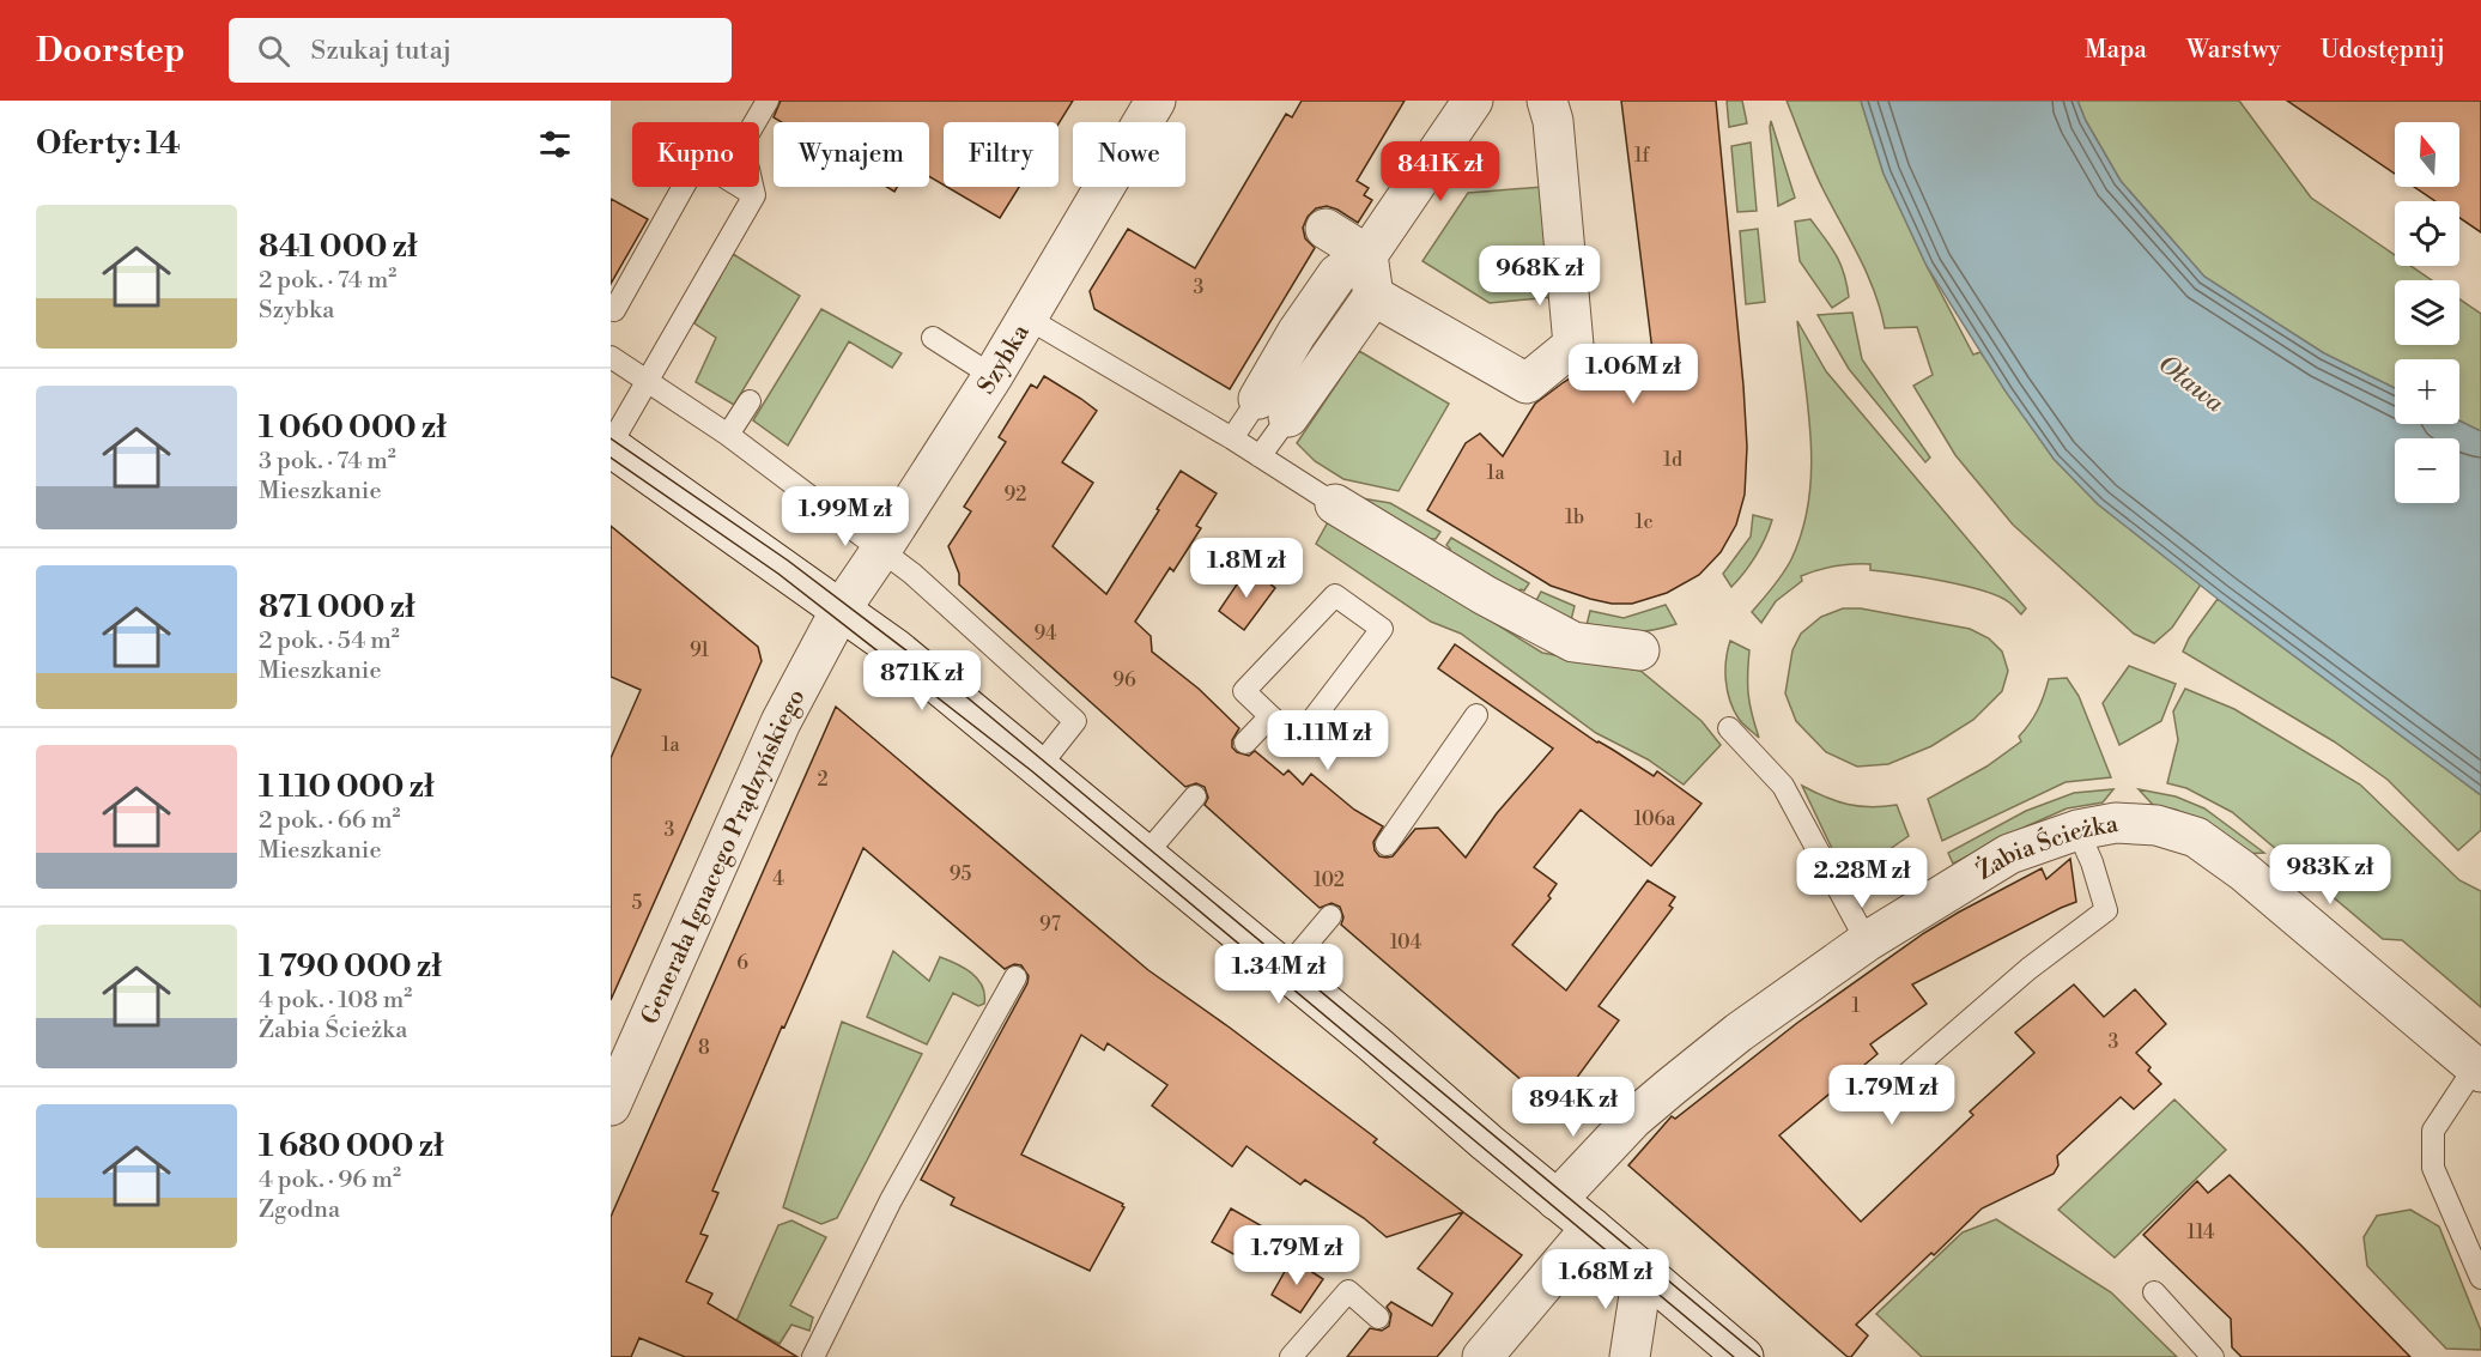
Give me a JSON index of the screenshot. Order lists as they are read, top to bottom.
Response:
{
  "streets": {
    "street": ["Szybka", "Żabia Ścieżka", "Generała Ignacego Prądzyńskiego"]
  },
  "crossings": [
    ["Szybka", "Generała Ignacego Prądzyńskiego"]
  ],
  "water": ["Oława"],
  "house_numbers": [
    "1f",
    "3",
    "1d",
    "1a",
    "92",
    "1b",
    "1c",
    "94",
    "91",
    "96",
    "1a",
    "2",
    "106a",
    "3",
    "95",
    "4",
    "102",
    "5",
    "97",
    "104",
    "6",
    "1",
    "3",
    "8",
    "114"
  ],
  "north": "top",
  "page": {
    "header": "Doorstep",
    "search": "Szukaj tutaj",
    "nav": ["Mapa", "Warstwy", "Udostępnij"],
    "heading": "Oferty: 14",
    "map_buttons": ["+", "−"],
    "chip": [
      "Kupno",
      "Wynajem",
      "Filtry",
      "Nowe"
    ],
    "price": [
      "841K zł",
      "968K zł",
      "1.06M zł",
      "1.99M zł",
      "1.8M zł",
      "871K zł",
      "1.11M zł",
      "983K zł",
      "2.28M zł",
      "1.34M zł",
      "1.79M zł",
      "894K zł",
      "1.79M zł",
      "1.68M zł"
    ],
    "list": [
      {
        "name": "841 000 zł",
        "note": "2 pok. · 74 m² · Szybka"
      },
      {
        "name": "1 060 000 zł",
        "note": "3 pok. · 74 m² · Mieszkanie"
      },
      {
        "name": "871 000 zł",
        "note": "2 pok. · 54 m² · Mieszkanie"
      },
      {
        "name": "1 110 000 zł",
        "note": "2 pok. · 66 m² · Mieszkanie"
      },
      {
        "name": "1 790 000 zł",
        "note": "4 pok. · 108 m² · Żabia Ścieżka"
      },
      {
        "name": "1 680 000 zł",
        "note": "4 pok. · 96 m² · Zgodna"
      }
    ]
  }
}
